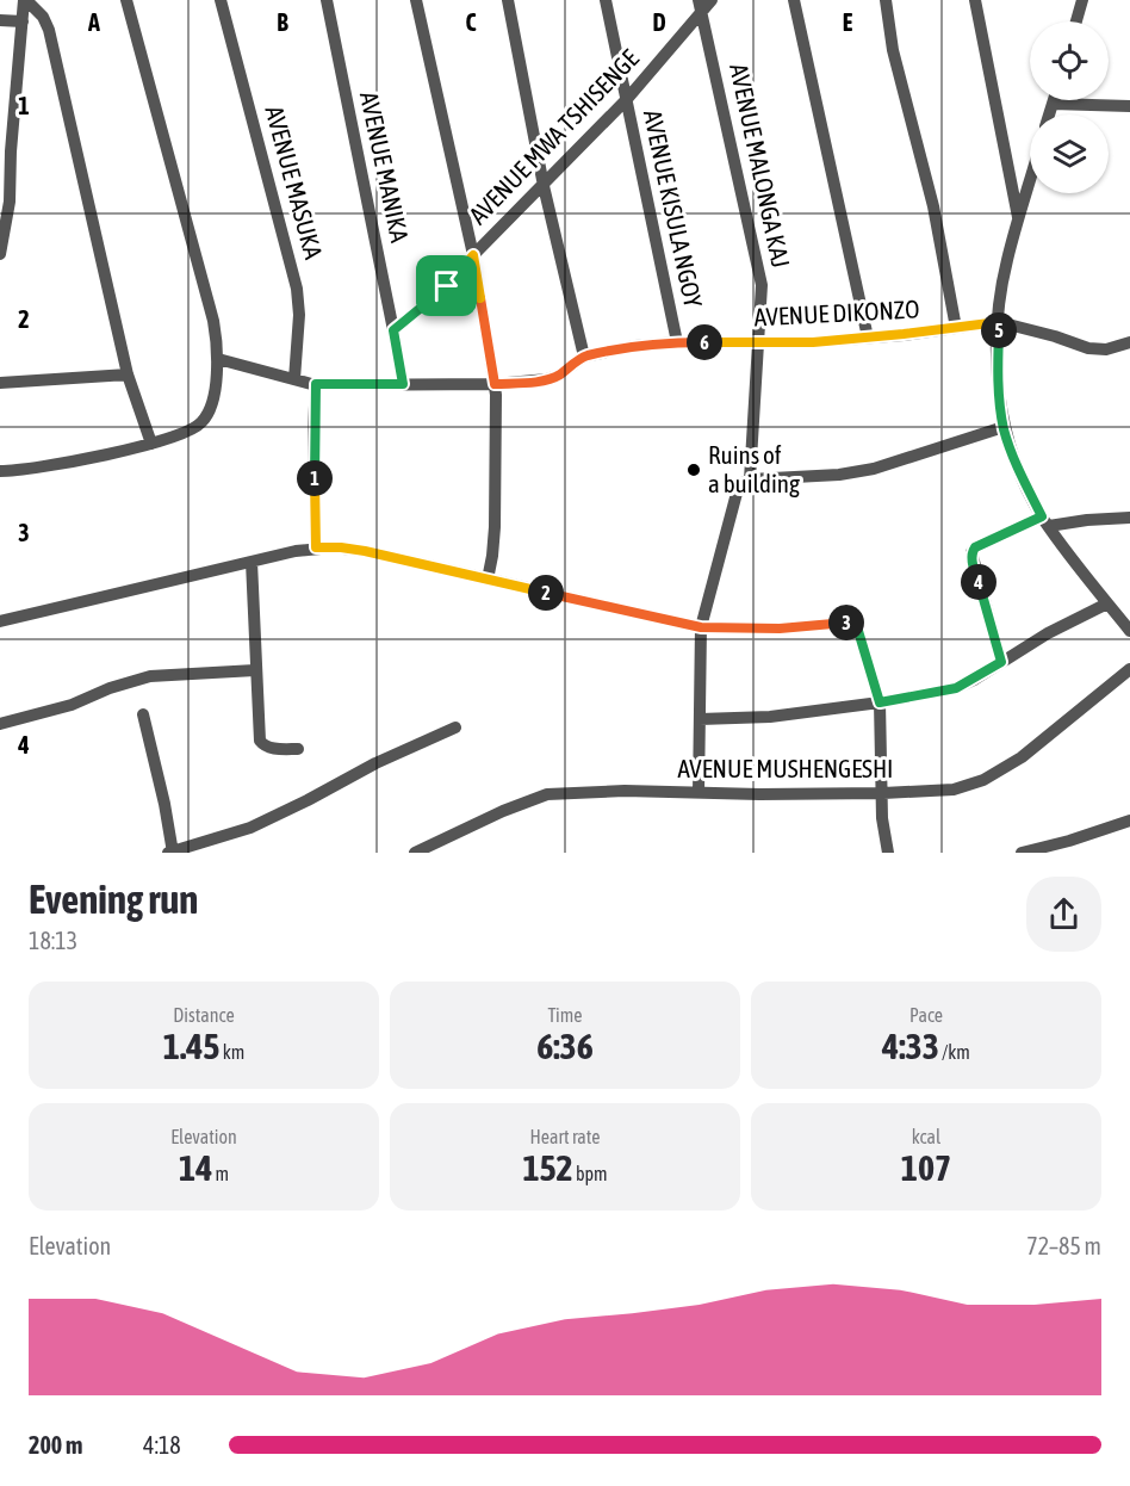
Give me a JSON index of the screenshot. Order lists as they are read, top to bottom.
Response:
{
  "streets": {
    "street": [
      "AVENUE MWA TSHISENGE",
      "AVENUE MALONGA KAJ",
      "AVENUE MANIKA",
      "AVENUE MASUKA",
      "AVENUE KISULA NGOY",
      "AVENUE DIKONZO",
      "AVENUE MUSHENGESHI"
    ]
  },
  "crossings": [
    ["AVENUE MWA TSHISENGE", "AVENUE MALONGA KAJ"],
    ["AVENUE MWA TSHISENGE", "AVENUE MANIKA"],
    ["AVENUE MWA TSHISENGE", "AVENUE KISULA NGOY"],
    ["AVENUE MALONGA KAJ", "AVENUE DIKONZO"],
    ["AVENUE MANIKA", "AVENUE DIKONZO"],
    ["AVENUE MASUKA", "AVENUE DIKONZO"],
    ["AVENUE KISULA NGOY", "AVENUE DIKONZO"]
  ],
  "places": ["Ruins of a building"],
  "page": {
    "pins": [
      "5",
      "6",
      "1",
      "4",
      "2",
      "3"
    ],
    "heading": ["Evening run", "18:13"],
    "stats": [
      ["Distance", "1.45 km"],
      ["Time", "6:36"],
      ["Pace", "4:33 /km"],
      ["Elevation", "14 m"],
      ["Heart rate", "152 bpm"],
      ["kcal", "107"]
    ],
    "chart": ["Elevation", "72–85 m"],
    "list": [
      {
        "name": "200 m",
        "note": "4:18"
      }
    ]
  },
  "grid": {
    "columns": [
      "A",
      "B",
      "C",
      "D",
      "E"
    ],
    "rows": [
      "1",
      "2",
      "3",
      "4"
    ]
  }
}
